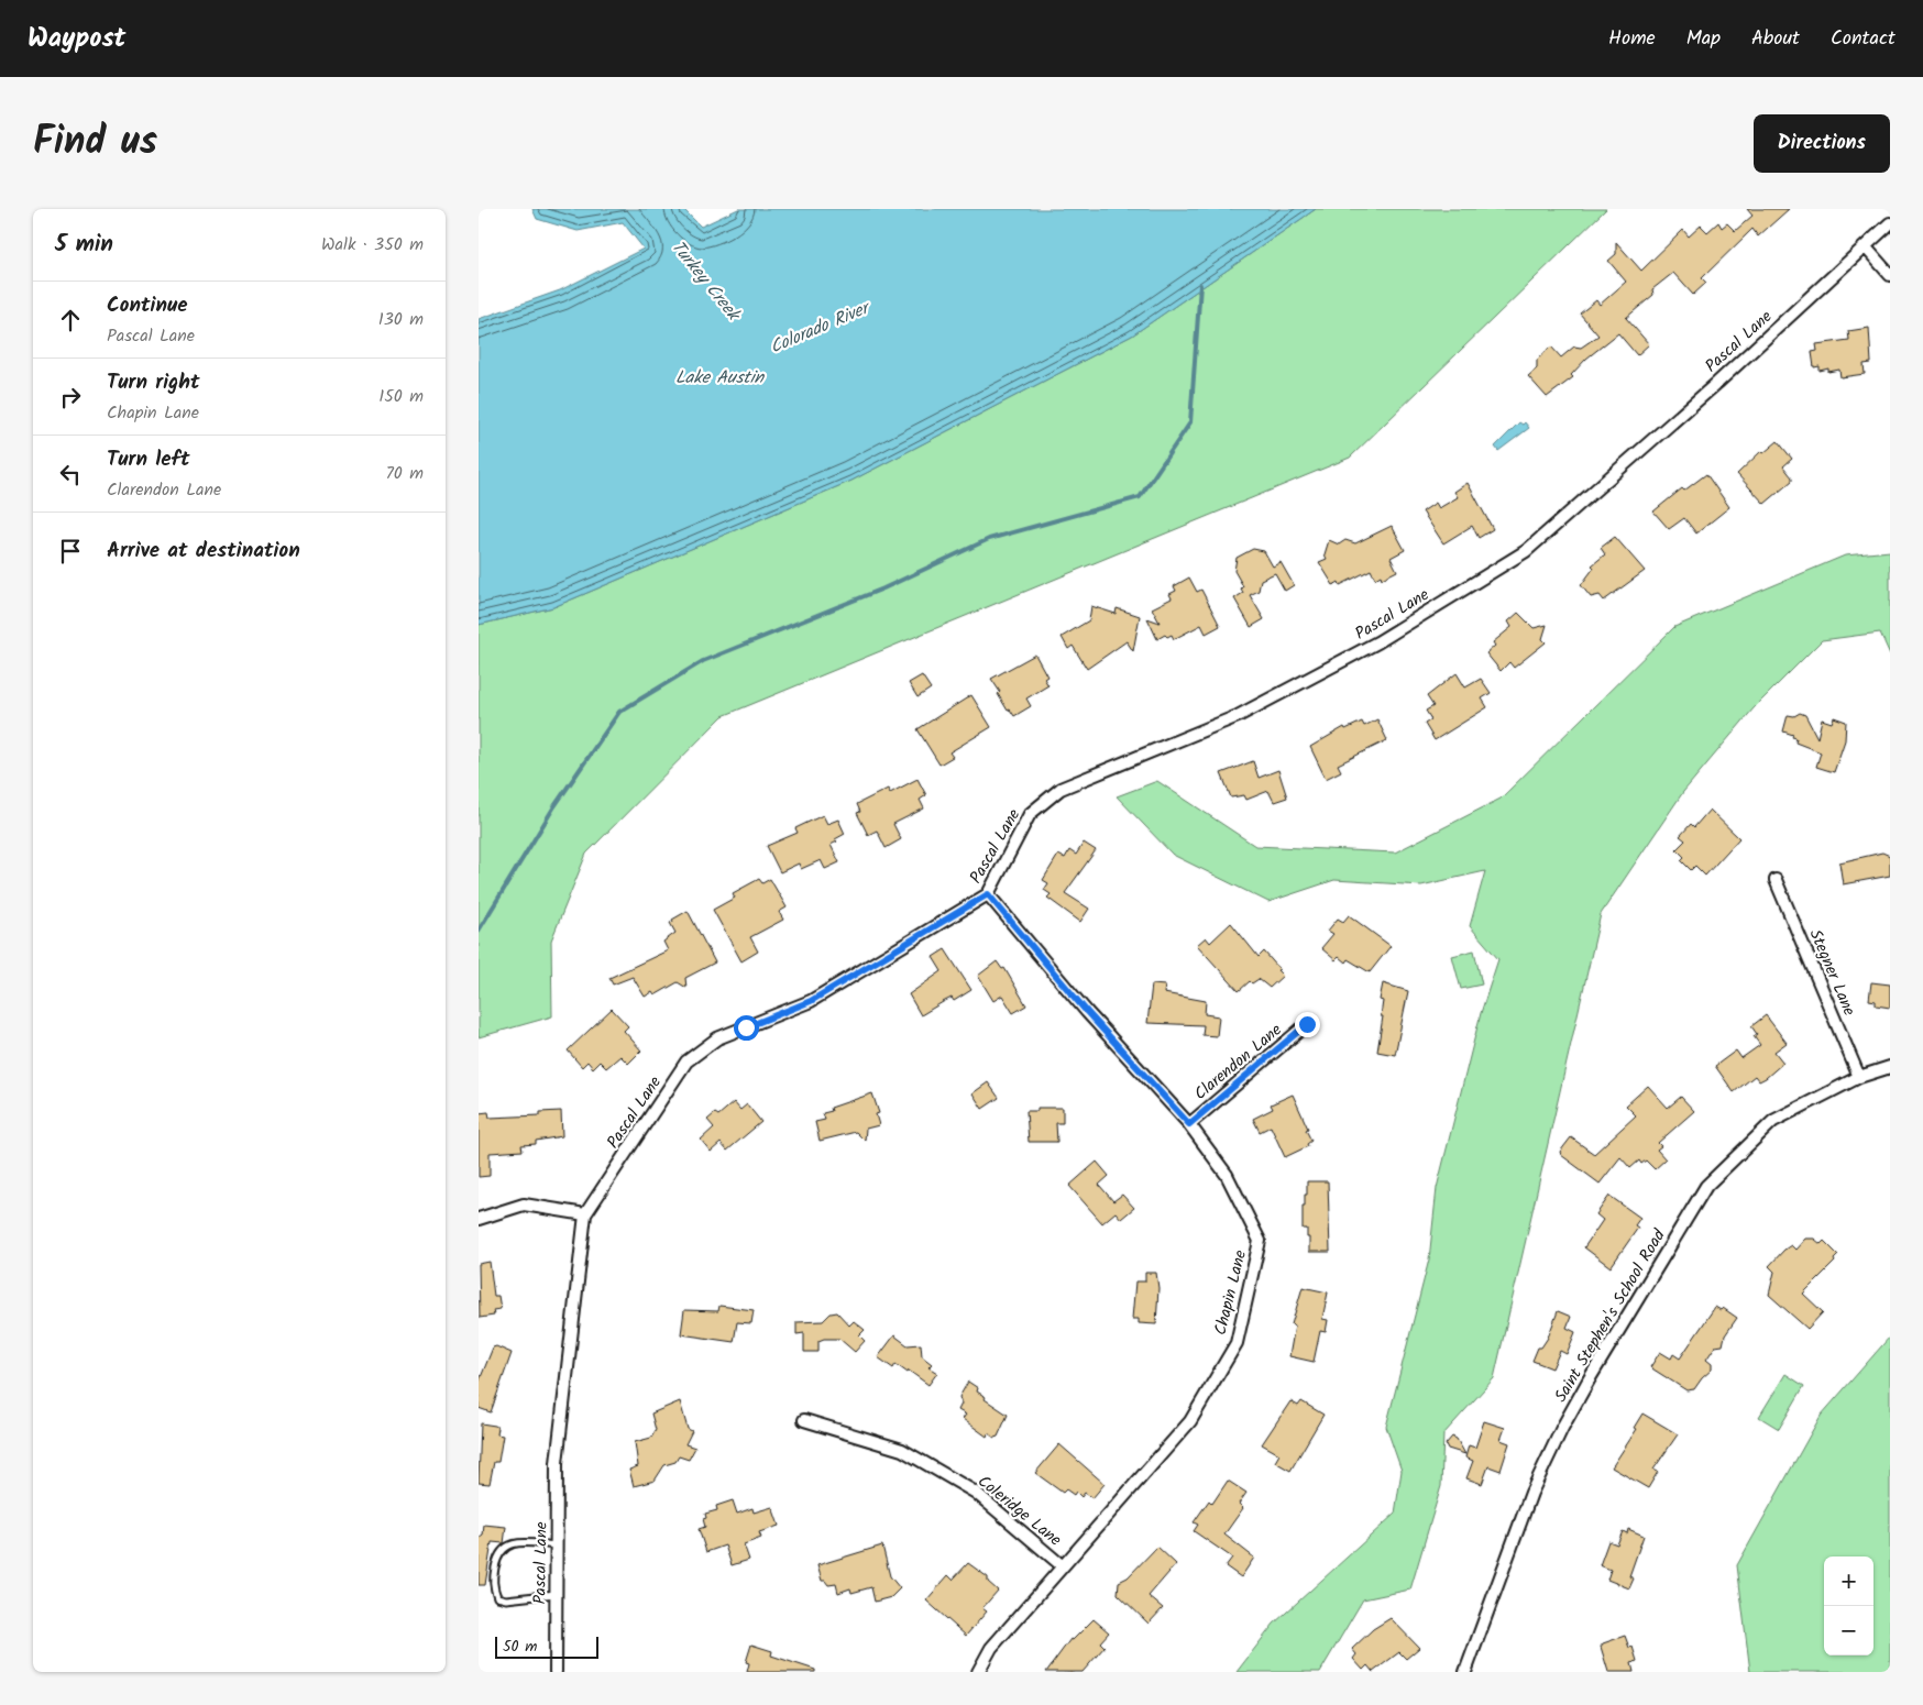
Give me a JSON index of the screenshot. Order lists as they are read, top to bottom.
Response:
{
  "streets": {
    "street": [
      "Pascal Lane",
      "Stegner Lane",
      "Clarendon Lane",
      "Chapin Lane",
      "Saint Stephen's School Road",
      "Coleridge Lane"
    ]
  },
  "crossings": [
    ["Pascal Lane", "Chapin Lane"],
    ["Stegner Lane", "Saint Stephen's School Road"],
    ["Clarendon Lane", "Chapin Lane"],
    ["Chapin Lane", "Coleridge Lane"]
  ],
  "water": ["Turkey Creek", "Colorado River", "Lake Austin"],
  "scale_bar": "50 m",
  "page": {
    "header": "Waypost",
    "nav": [
      "Home",
      "Map",
      "About",
      "Contact"
    ],
    "title": "Find us",
    "buttons": "Directions",
    "heading": ["5 min", "Walk · 350 m"],
    "list": [
      ["Continue", "Pascal Lane", "130 m"],
      ["Turn right", "Chapin Lane", "150 m"],
      ["Turn left", "Clarendon Lane", "70 m"],
      "Arrive at destination"
    ],
    "map_buttons": ["+", "−"],
    "scale": "50 m"
  }
}
